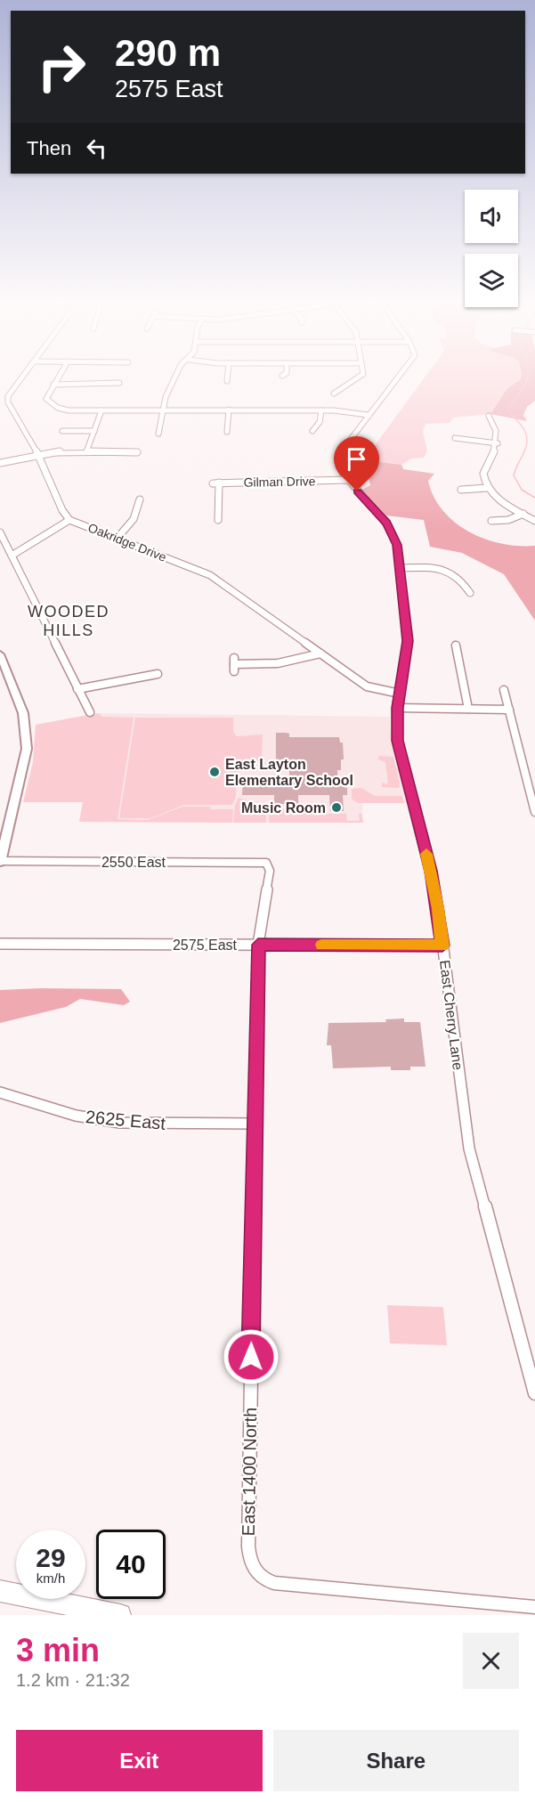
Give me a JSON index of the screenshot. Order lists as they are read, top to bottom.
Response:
{
  "streets": {
    "street": [
      "Gilman Drive",
      "Oakridge Drive",
      "2550 East",
      "2575 East",
      "East Cherry Lane",
      "2625 East",
      "East 1400 North"
    ]
  },
  "crossings": [
    ["Gilman Drive", "East Cherry Lane"],
    ["Oakridge Drive", "East Cherry Lane"],
    ["2550 East", "East 1400 North"],
    ["2575 East", "East Cherry Lane"],
    ["2575 East", "East 1400 North"],
    ["2625 East", "East 1400 North"]
  ],
  "districts": ["WOODED HILLS"],
  "places": ["East Layton Elementary School", "Music Room"],
  "page": {
    "turn": ["290 m", "2575 East"],
    "then": "Then",
    "speed": "29 km/h",
    "limit": "40",
    "heading": ["3 min", "1.2 km · 21:32"],
    "buttons": ["Exit", "Share"]
  }
}
